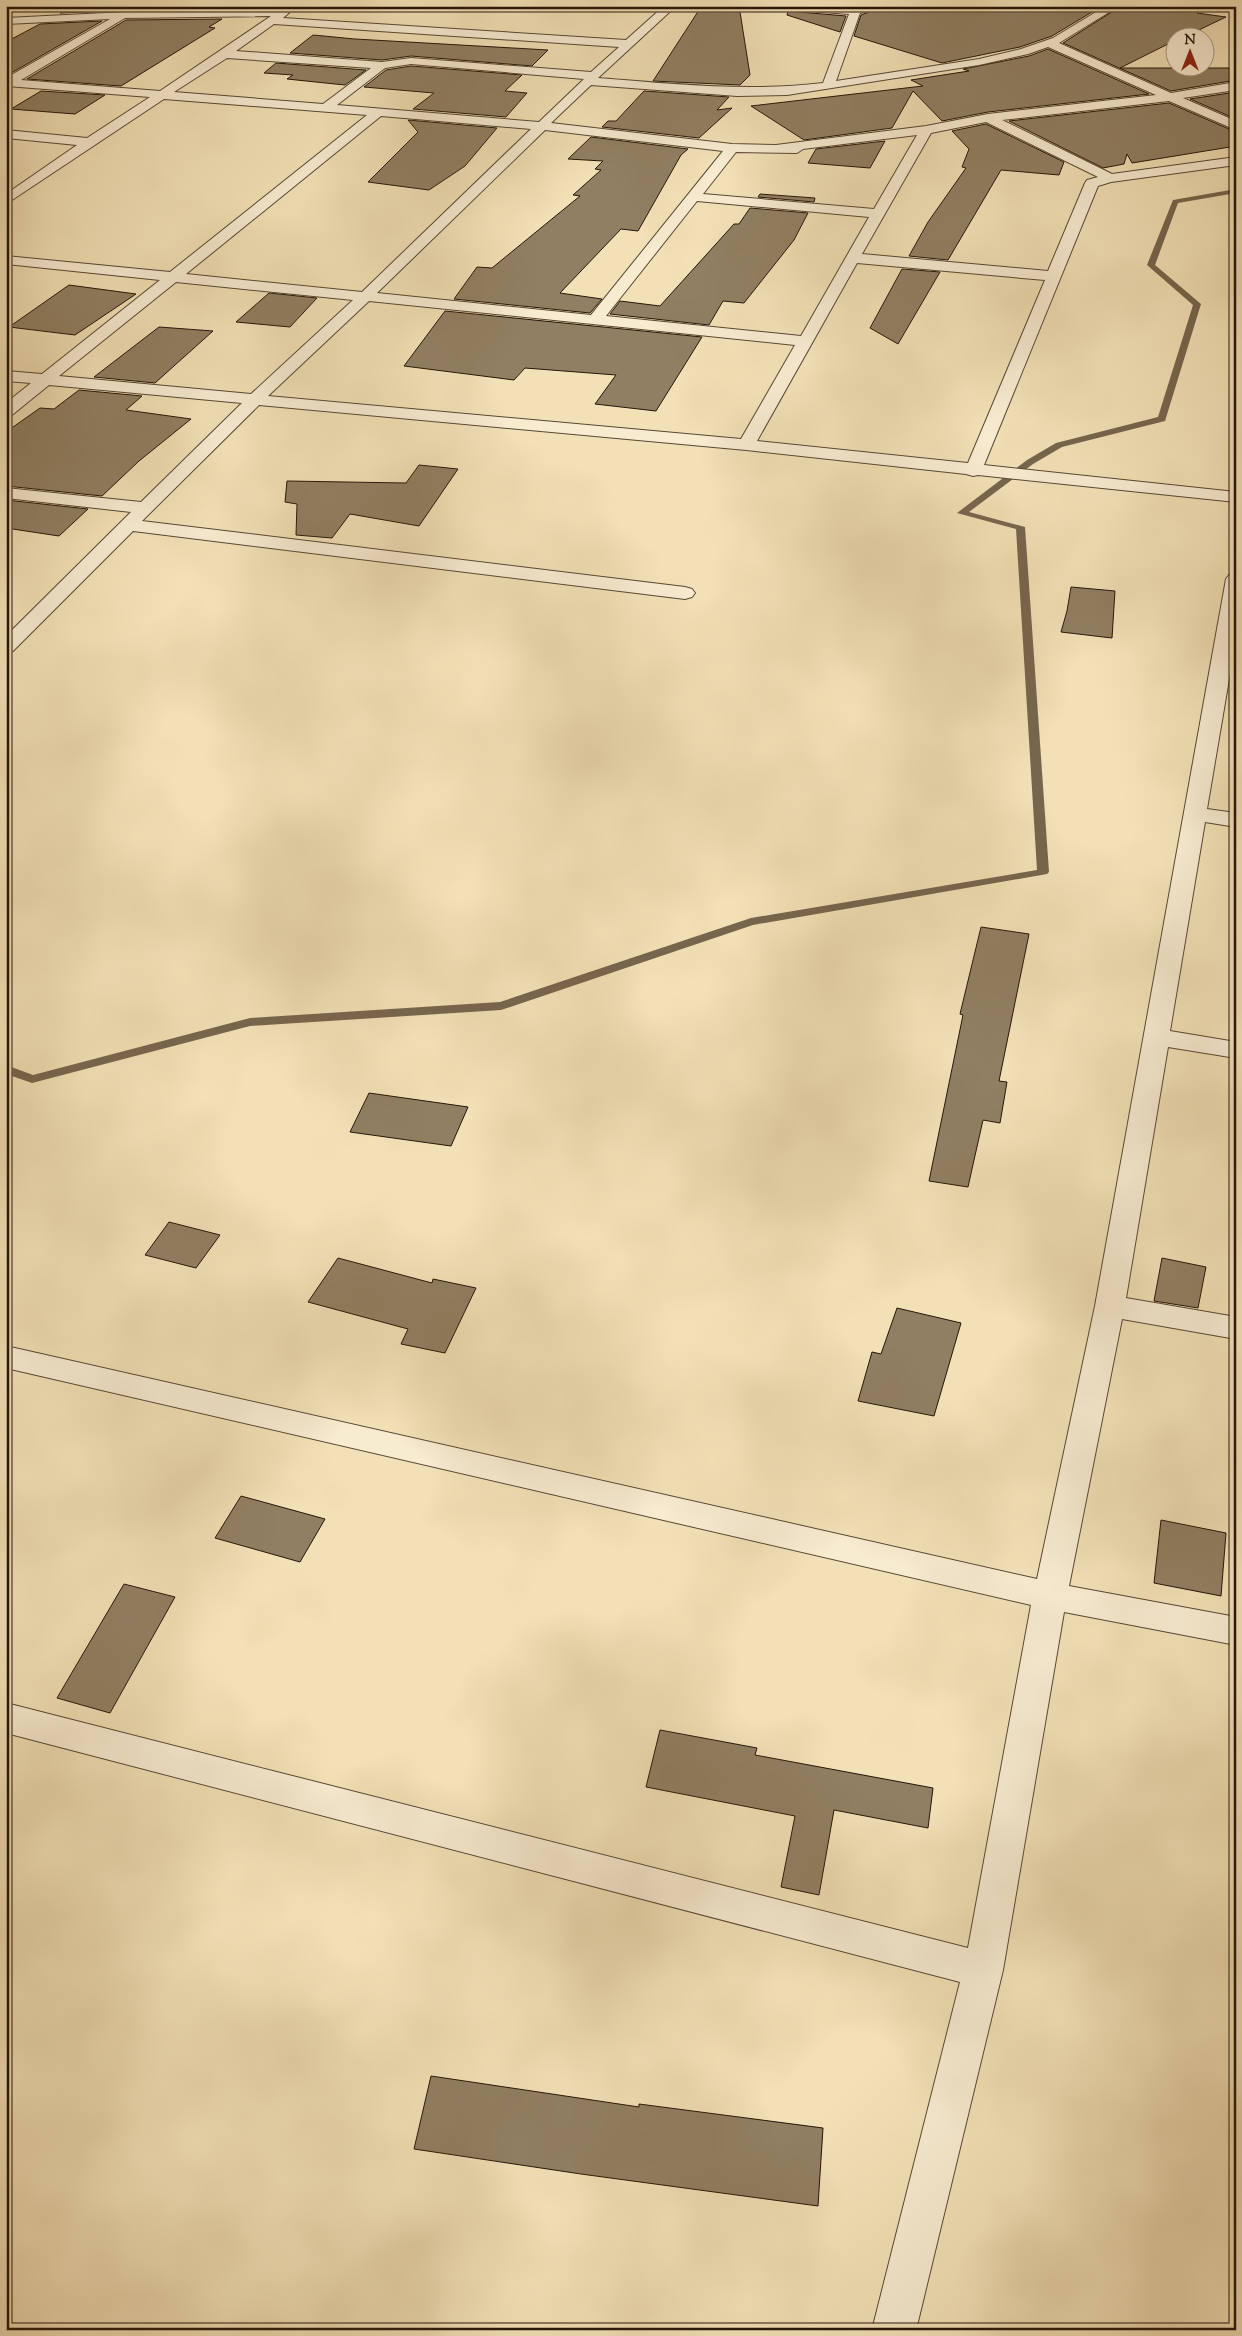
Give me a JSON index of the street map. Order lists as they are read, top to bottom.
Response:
{
  "north": "top"
}
